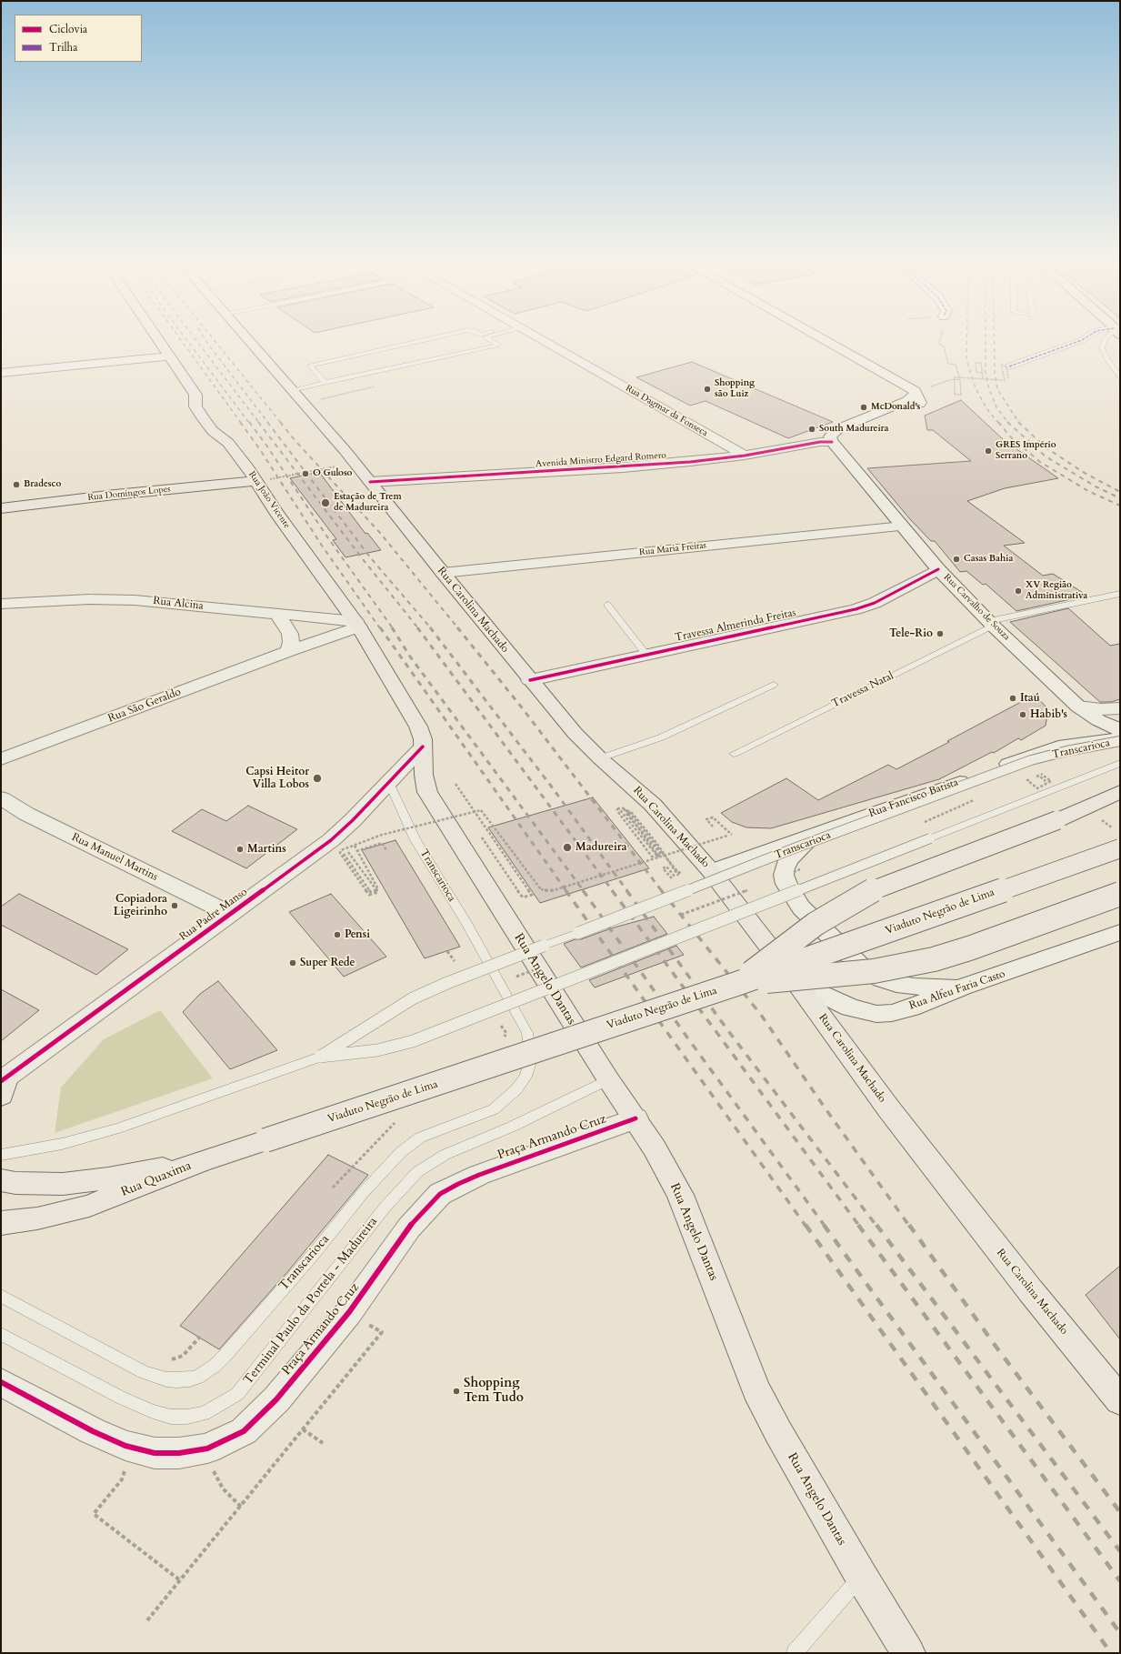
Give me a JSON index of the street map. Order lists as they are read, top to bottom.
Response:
{
  "streets": {
    "main road": [
      "Rua Domingos Lopes",
      "Rua João Vicente",
      "Rua Carolina Machado",
      "Viaduto Negrão de Lima",
      "Rua Angelo Dantas",
      "Rua Quaxima"
    ],
    "street": [
      "Rua Dagmar da Fonseca",
      "Avenida Ministro Edgard Romero",
      "Rua Maria Freitas",
      "Rua Alcina",
      "Rua Carvalho de Souza",
      "Travessa Almerinda Freitas",
      "Rua São Geraldo",
      "Rua Fancisco Batista",
      "Rua Manuel Martins",
      "Rua Padre Manso",
      "Rua Alfeu Faria Casto",
      "Praça Armando Cruz"
    ],
    "lane": ["Travessa Natal", "Transcarioca", "Terminal Paulo da Portela - Madureira"]
  },
  "crossings": [
    ["Rua Dagmar da Fonseca", "Avenida Ministro Edgard Romero"],
    ["Avenida Ministro Edgard Romero", "Rua Carvalho de Souza"],
    ["Avenida Ministro Edgard Romero", "Rua Carolina Machado"],
    ["Rua Domingos Lopes", "Rua João Vicente"],
    ["Rua João Vicente", "Rua Alcina"],
    ["Rua João Vicente", "Rua São Geraldo"],
    ["Rua João Vicente", "Rua Padre Manso"],
    ["Rua João Vicente", "Rua Angelo Dantas"],
    ["Rua Maria Freitas", "Rua Carvalho de Souza"],
    ["Rua Maria Freitas", "Rua Carolina Machado"],
    ["Rua Alcina", "Rua São Geraldo"],
    ["Rua Carvalho de Souza", "Travessa Almerinda Freitas"],
    ["Rua Carvalho de Souza", "Travessa Natal"],
    ["Rua Carolina Machado", "Travessa Almerinda Freitas"],
    ["Rua Carolina Machado", "Rua Fancisco Batista"],
    ["Rua Carolina Machado", "Rua Alfeu Faria Casto"],
    ["Transcarioca", "Rua Padre Manso"],
    ["Rua Manuel Martins", "Rua Padre Manso"],
    ["Viaduto Negrão de Lima", "Rua Quaxima"],
    ["Rua Padre Manso", "Rua Angelo Dantas"],
    ["Rua Angelo Dantas", "Praça Armando Cruz"],
    ["Rua Angelo Dantas", "Terminal Paulo da Portela - Madureira"]
  ],
  "places": [
    "Shopping são Luiz",
    "McDonald's",
    "South Madureira",
    "GRES Império Serrano",
    "O Guloso",
    "Bradesco",
    "Estação de Trem de Madureira",
    "Casas Bahia",
    "XV Região Administrativa",
    "Tele-Rio",
    "Itaú",
    "Habib's",
    "Capsi Heitor Villa Lobos",
    "Madureira",
    "Martins",
    "Copiadora Ligeirinho",
    "Pensi",
    "Super Rede",
    "Shopping Tem Tudo"
  ],
  "legend": ["Ciclovia", "Trilha"]
}
